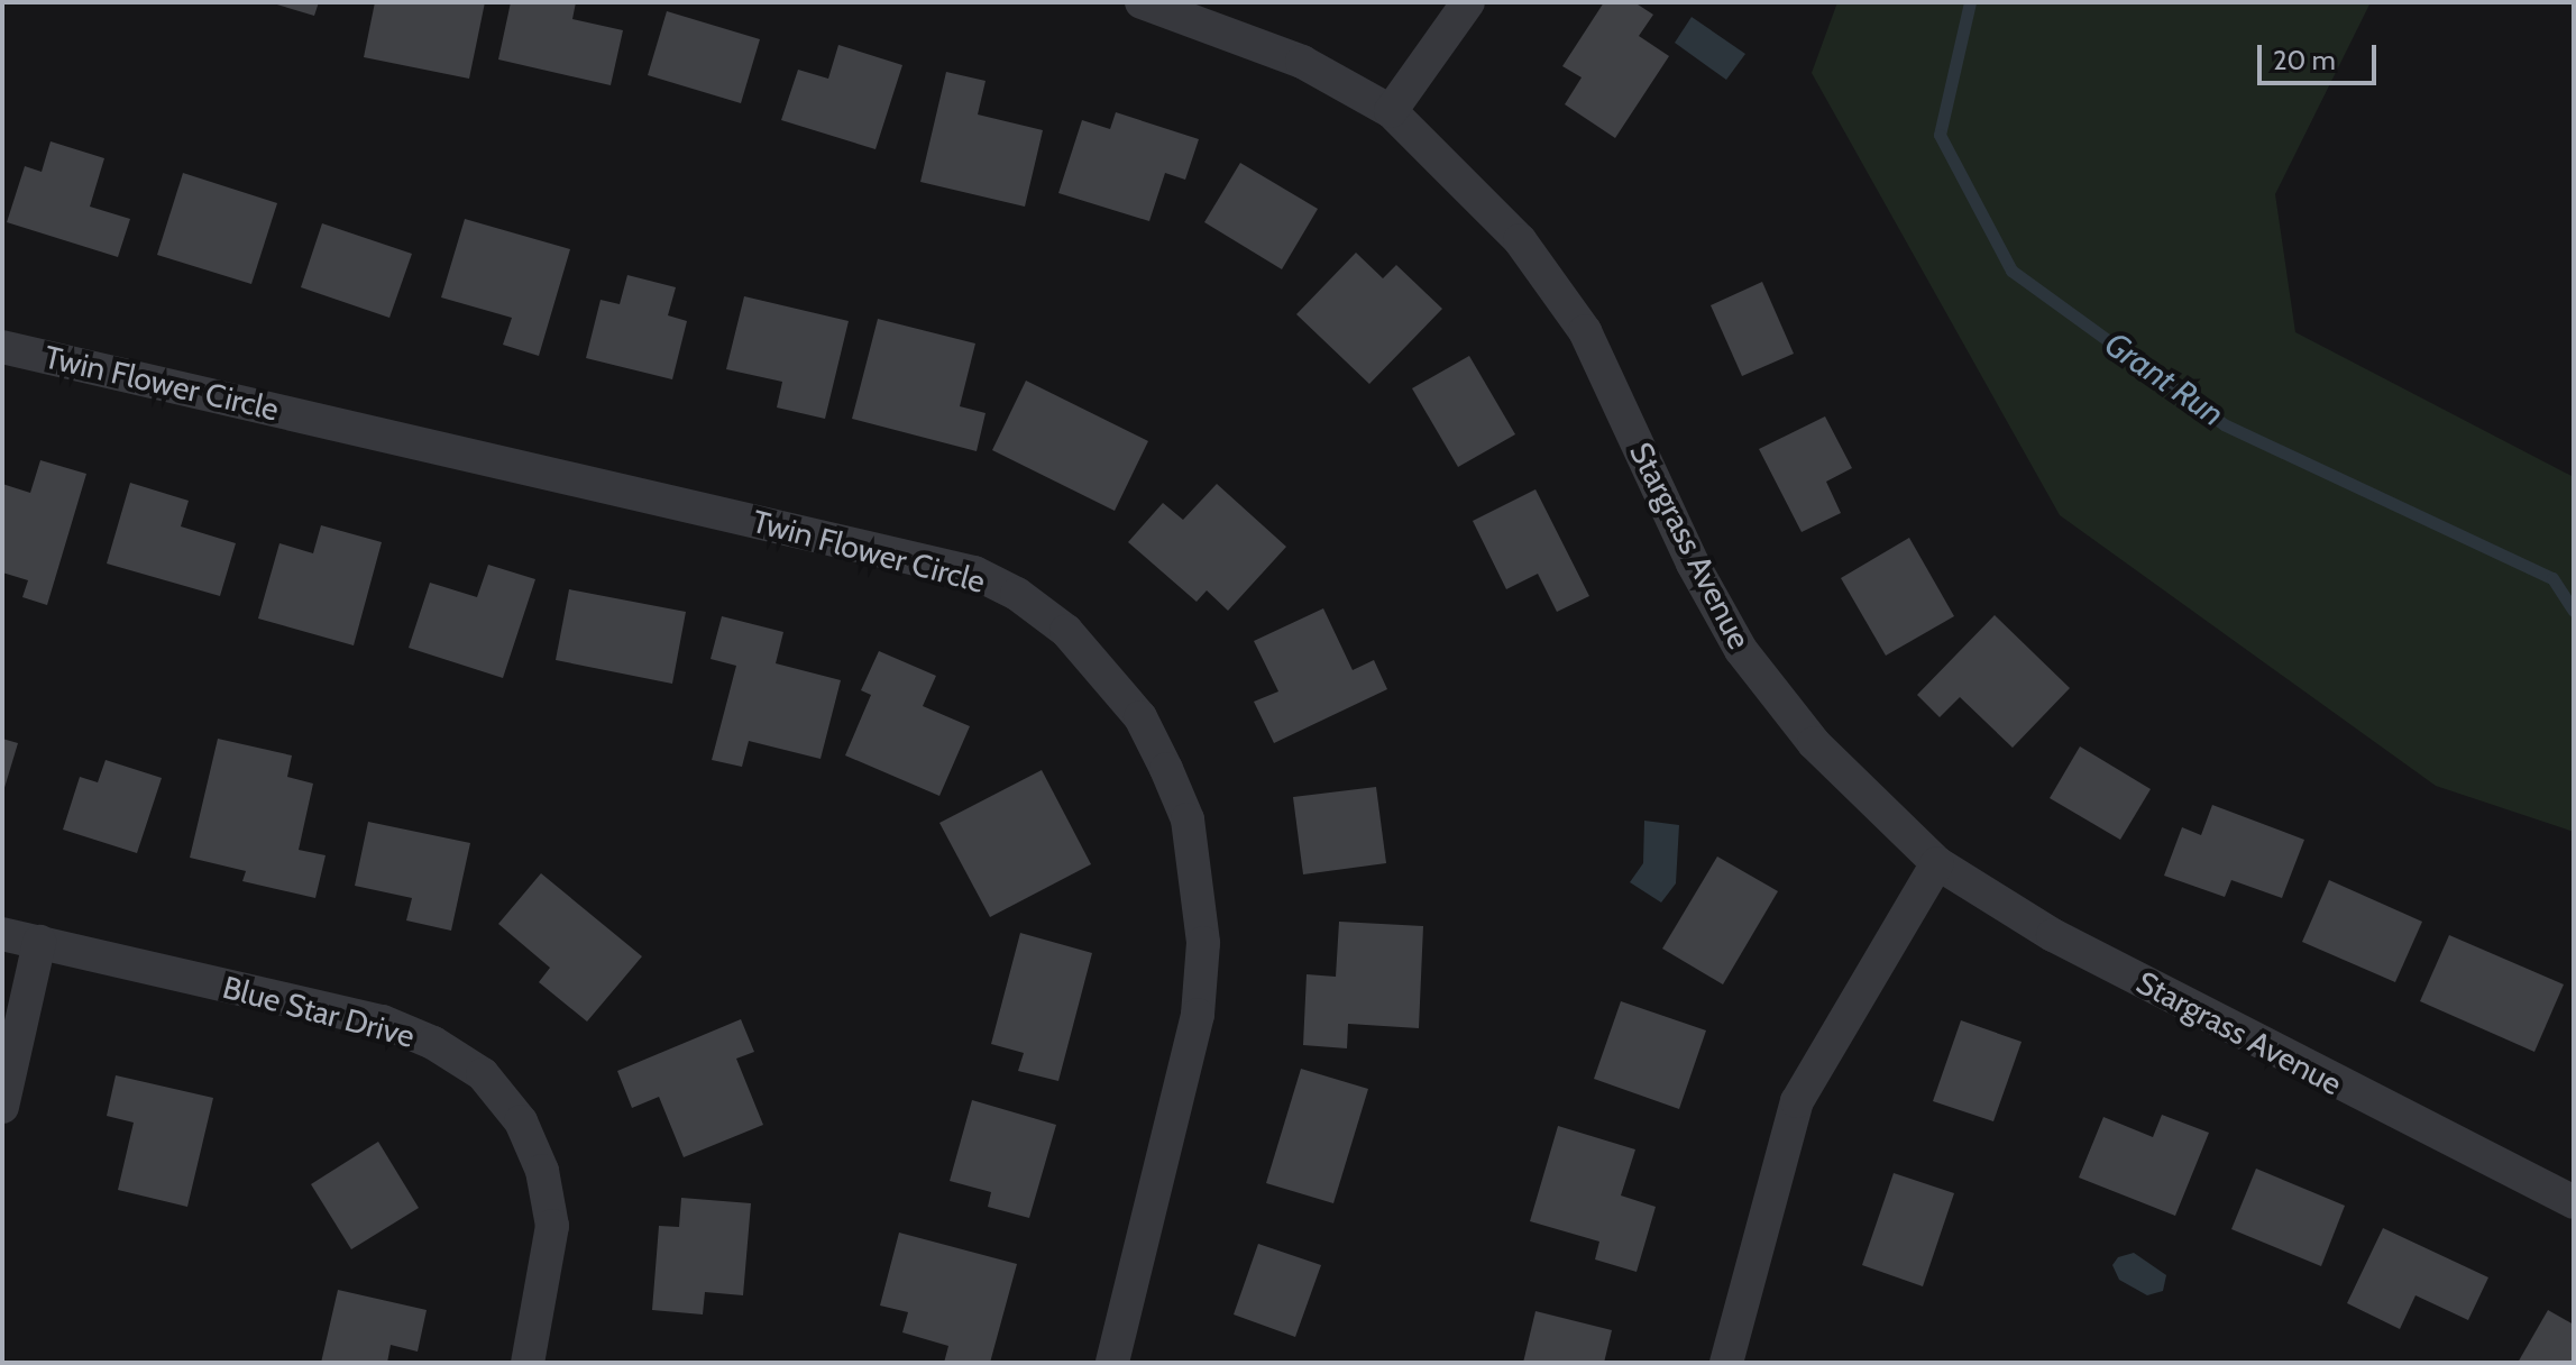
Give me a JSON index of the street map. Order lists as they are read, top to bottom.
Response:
{
  "streets": {
    "street": ["Twin Flower Circle", "Stargrass Avenue", "Blue Star Drive"]
  },
  "water": ["Grant Run"],
  "scale_bar": "20 m"
}
